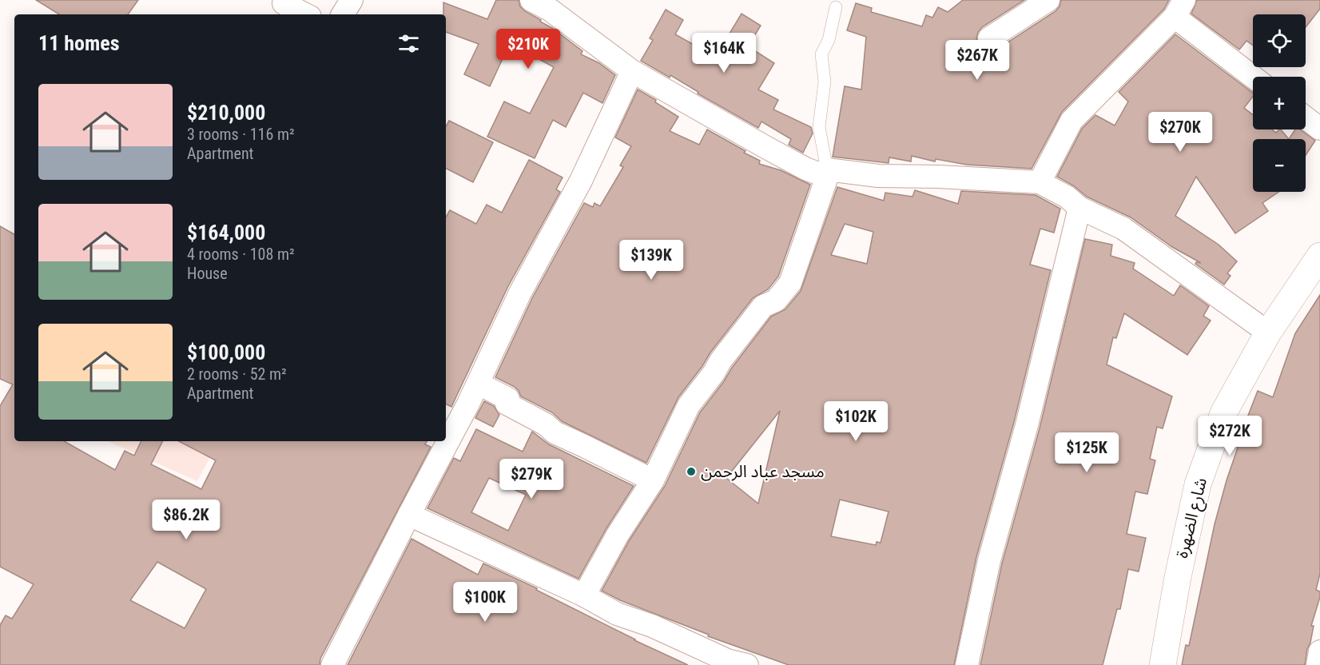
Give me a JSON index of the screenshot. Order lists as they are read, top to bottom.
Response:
{
  "streets": {
    "street": ["شارع الضهرة"]
  },
  "places": ["مسجد عباد الرحمن"],
  "page": {
    "map_buttons": ["+", "−"],
    "heading": "11 homes",
    "price": [
      "$210K",
      "$164K",
      "$267K",
      "$270K",
      "$139K",
      "$102K",
      "$272K",
      "$125K",
      "$279K",
      "$86.2K",
      "$100K"
    ],
    "list": [
      {
        "name": "$210,000",
        "note": "3 rooms · 116 m² · Apartment"
      },
      {
        "name": "$164,000",
        "note": "4 rooms · 108 m² · House"
      },
      {
        "name": "$100,000",
        "note": "2 rooms · 52 m² · Apartment"
      }
    ]
  }
}
